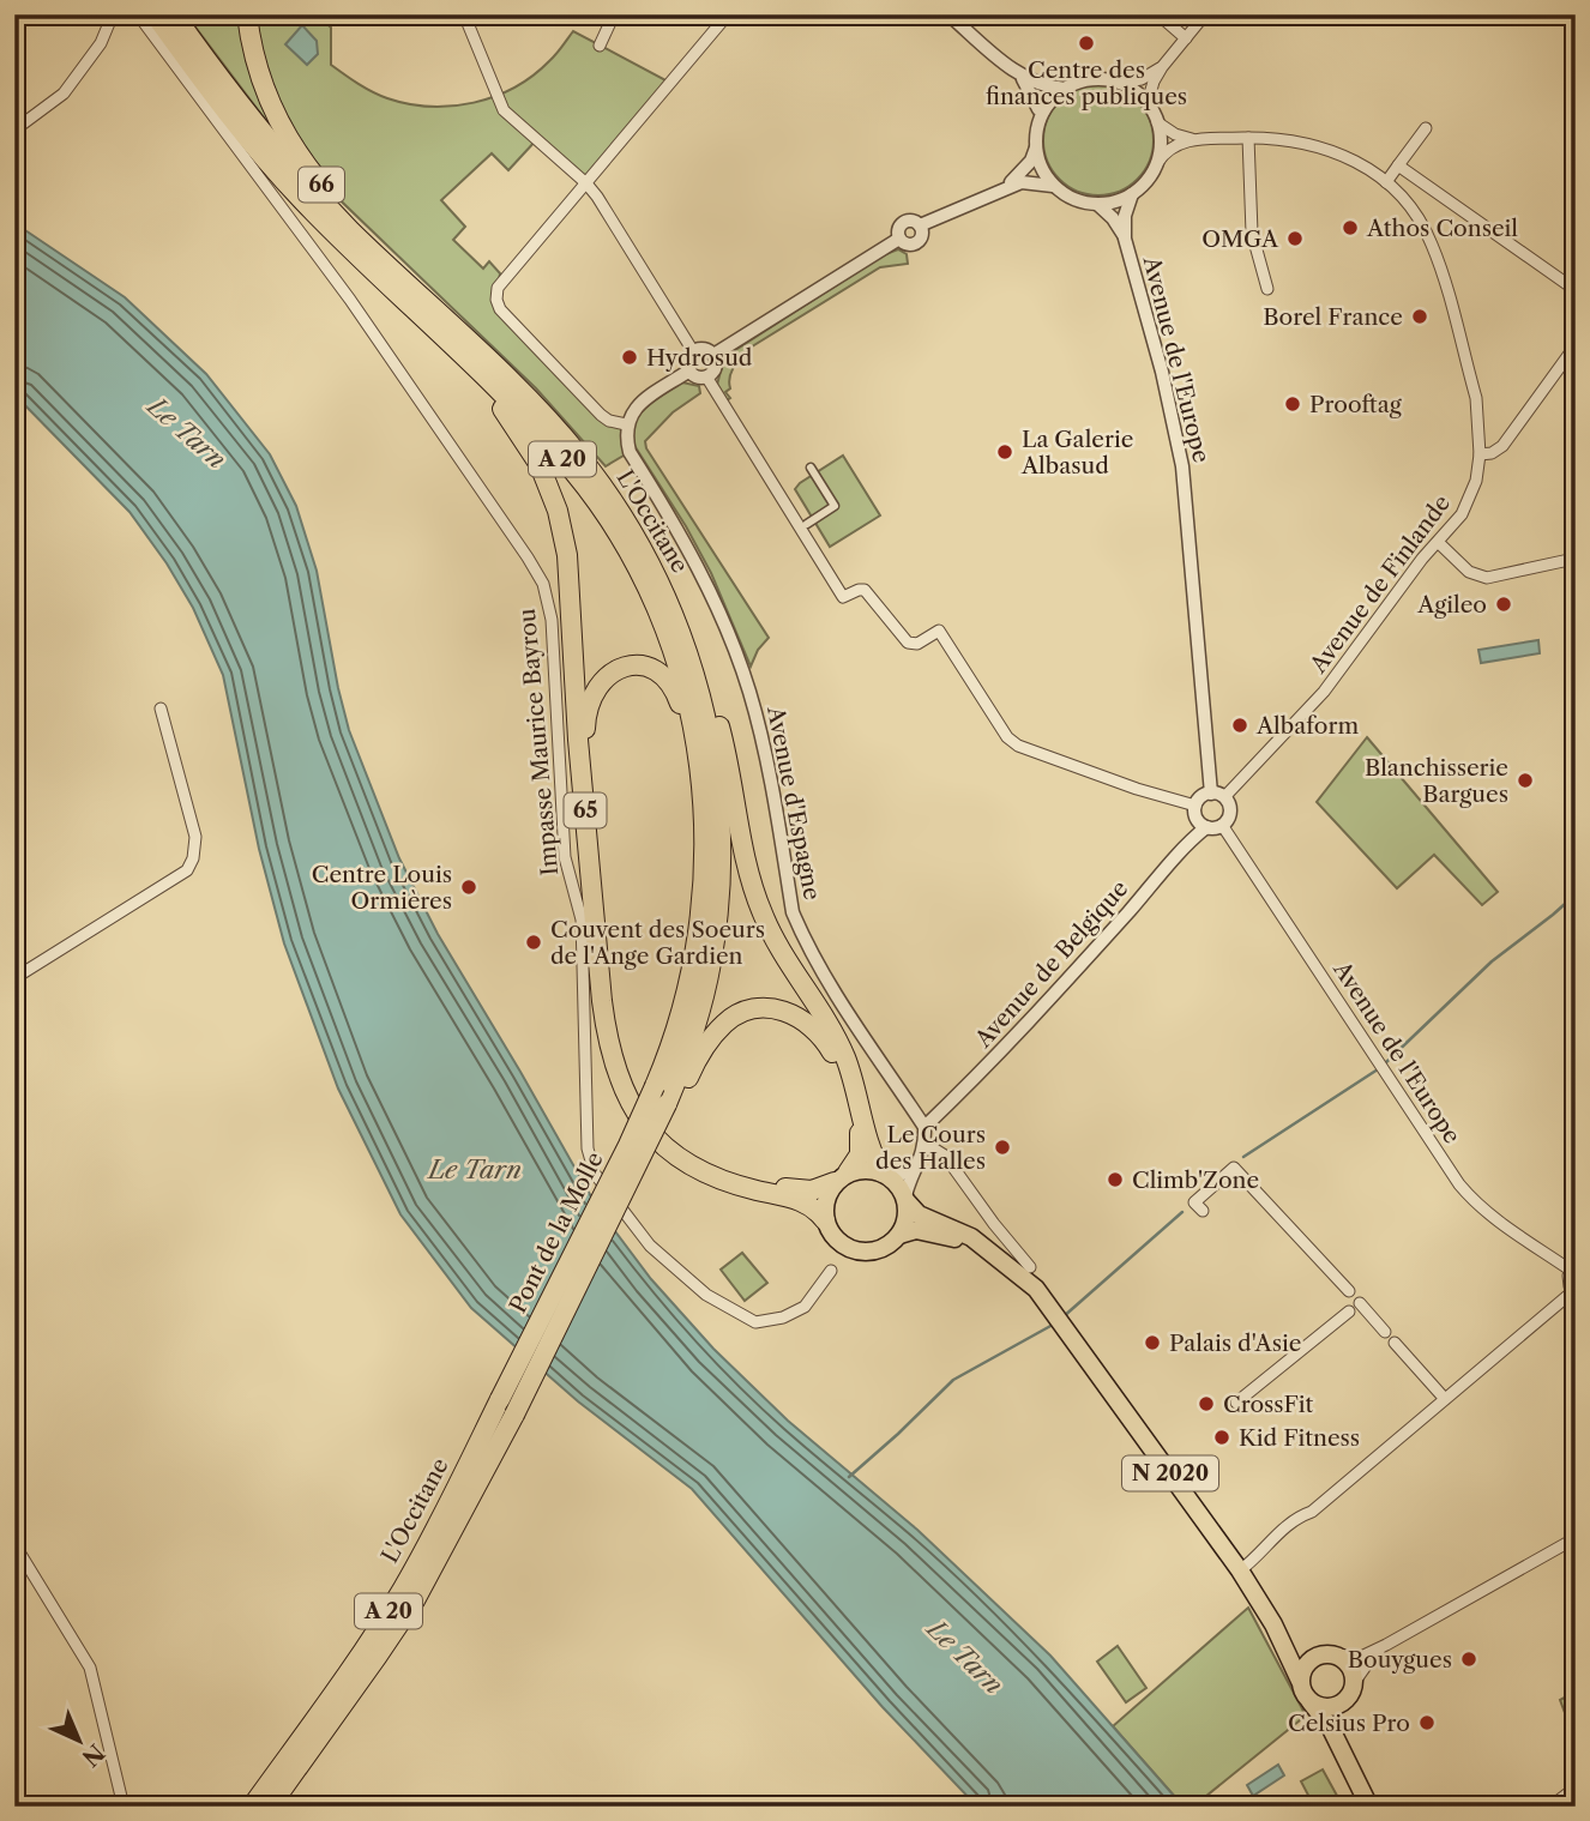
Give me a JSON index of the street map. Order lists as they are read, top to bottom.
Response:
{
  "streets": {
    "highway": [
      "66",
      "A 20",
      "L'Occitane",
      "65",
      "Pont de la Molle"
    ],
    "main road": ["N 2020"],
    "street": [
      "Avenue de l'Europe",
      "Avenue de Finlande",
      "Impasse Maurice Bayrou",
      "Avenue d'Espagne",
      "Avenue de Belgique"
    ]
  },
  "crossings": [
    ["66", "L'Occitane"],
    ["Avenue de l'Europe", "Avenue de Finlande"],
    ["Avenue de l'Europe", "Avenue de Belgique"],
    ["L'Occitane", "65"],
    ["L'Occitane", "Pont de la Molle"],
    ["Avenue de Finlande", "Avenue de Belgique"],
    ["Avenue d'Espagne", "65"],
    ["Avenue d'Espagne", "Avenue de Belgique"],
    ["Avenue d'Espagne", "N 2020"],
    ["65", "N 2020"]
  ],
  "water": ["Le Tarn"],
  "places": [
    "Centre des finances publiques",
    "Athos Conseil",
    "OMGA",
    "Borel France",
    "Hydrosud",
    "Prooftag",
    "La Galerie Albasud",
    "Agileo",
    "Albaform",
    "Blanchisserie Bargues",
    "Centre Louis Ormières",
    "Couvent des Soeurs de l'Ange Gardien",
    "Le Cours des Halles",
    "Climb'Zone",
    "Palais d'Asie",
    "CrossFit",
    "Kid Fitness",
    "Bouygues",
    "Celsius Pro"
  ],
  "north": "bottom right"
}
